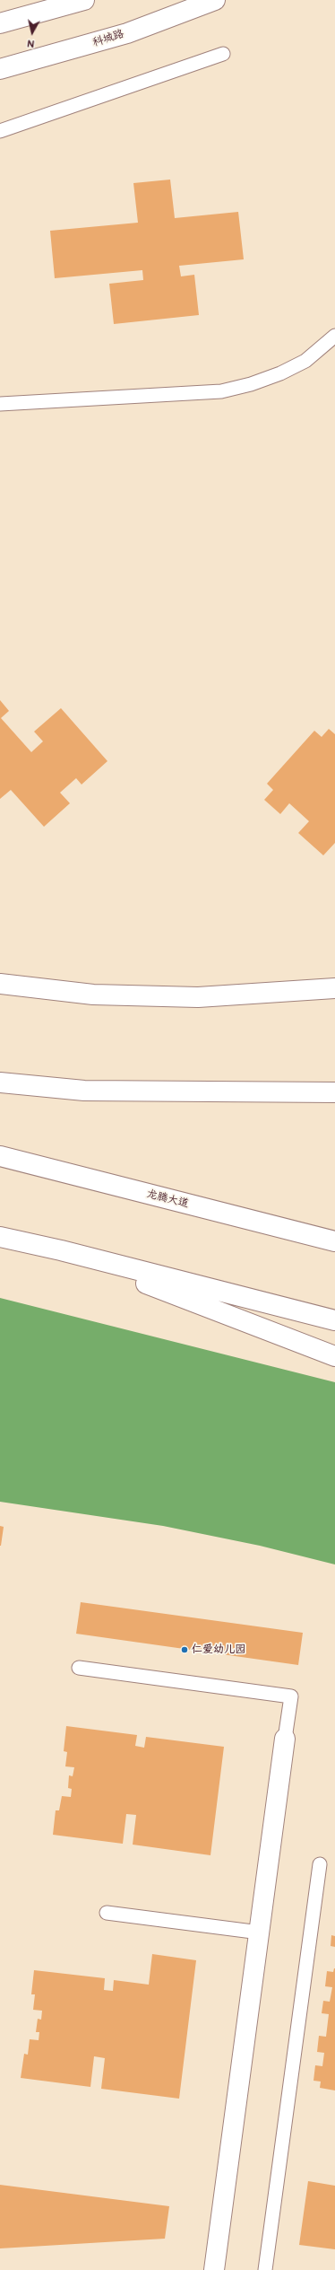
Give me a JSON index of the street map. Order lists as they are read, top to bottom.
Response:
{
  "streets": {
    "main road": ["科城路", "龙腾大道"]
  },
  "places": ["仁爱幼儿园"],
  "north": "bottom"
}
